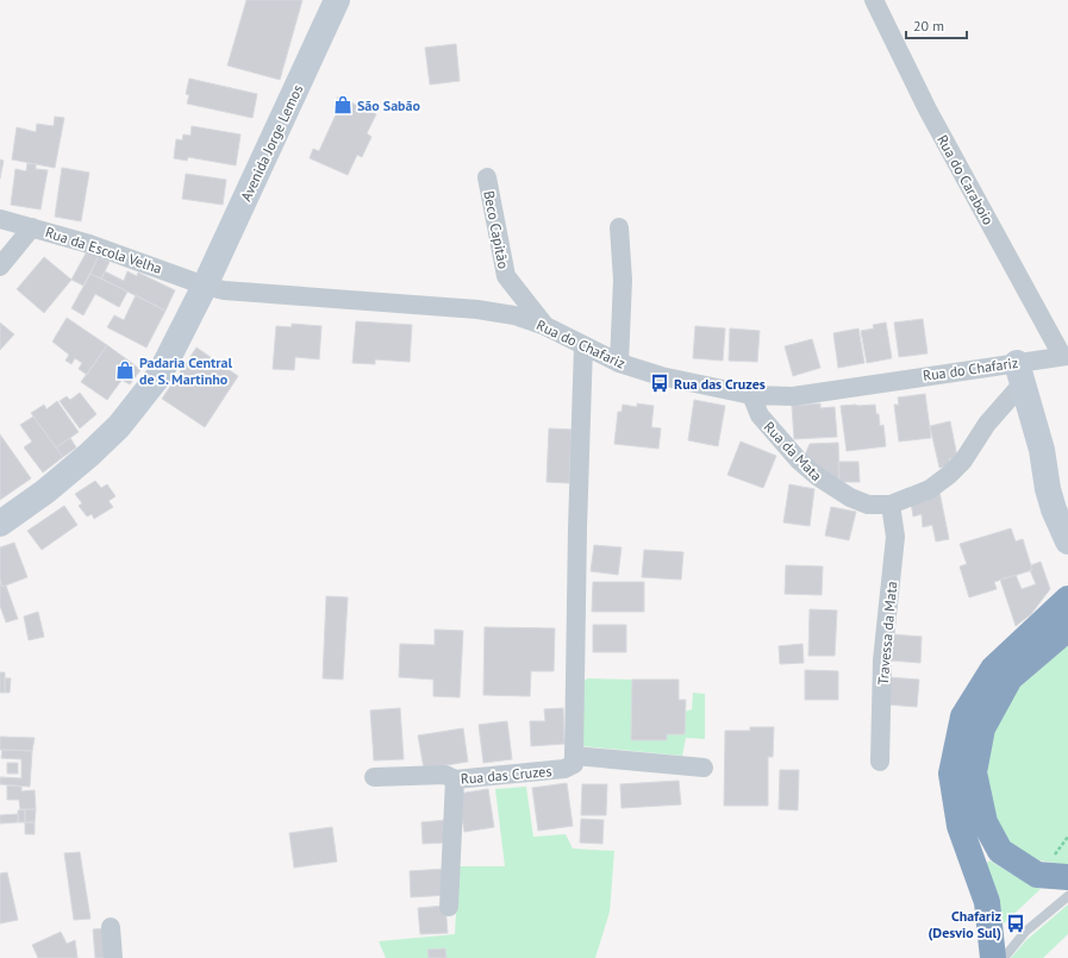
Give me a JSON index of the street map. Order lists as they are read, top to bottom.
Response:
{
  "streets": {
    "street": [
      "Avenida Jorge Lemos",
      "Rua do Caraboio",
      "Beco Capitão",
      "Rua da Escola Velha",
      "Rua do Chafariz",
      "Rua da Mata",
      "Travessa da Mata",
      "Rua das Cruzes"
    ]
  },
  "crossings": [
    ["Avenida Jorge Lemos", "Rua da Escola Velha"],
    ["Avenida Jorge Lemos", "Rua do Chafariz"],
    ["Rua do Caraboio", "Rua do Chafariz"],
    ["Beco Capitão", "Rua do Chafariz"],
    ["Rua da Escola Velha", "Rua do Chafariz"],
    ["Rua do Chafariz", "Rua da Mata"],
    ["Rua da Mata", "Travessa da Mata"]
  ],
  "places": {
    "shop": ["São Sabão", "Padaria Central de S. Martinho"],
    "bus stop": ["Rua das Cruzes", "Chafariz (Desvio Sul)"]
  },
  "scale_bar": "20 m"
}
